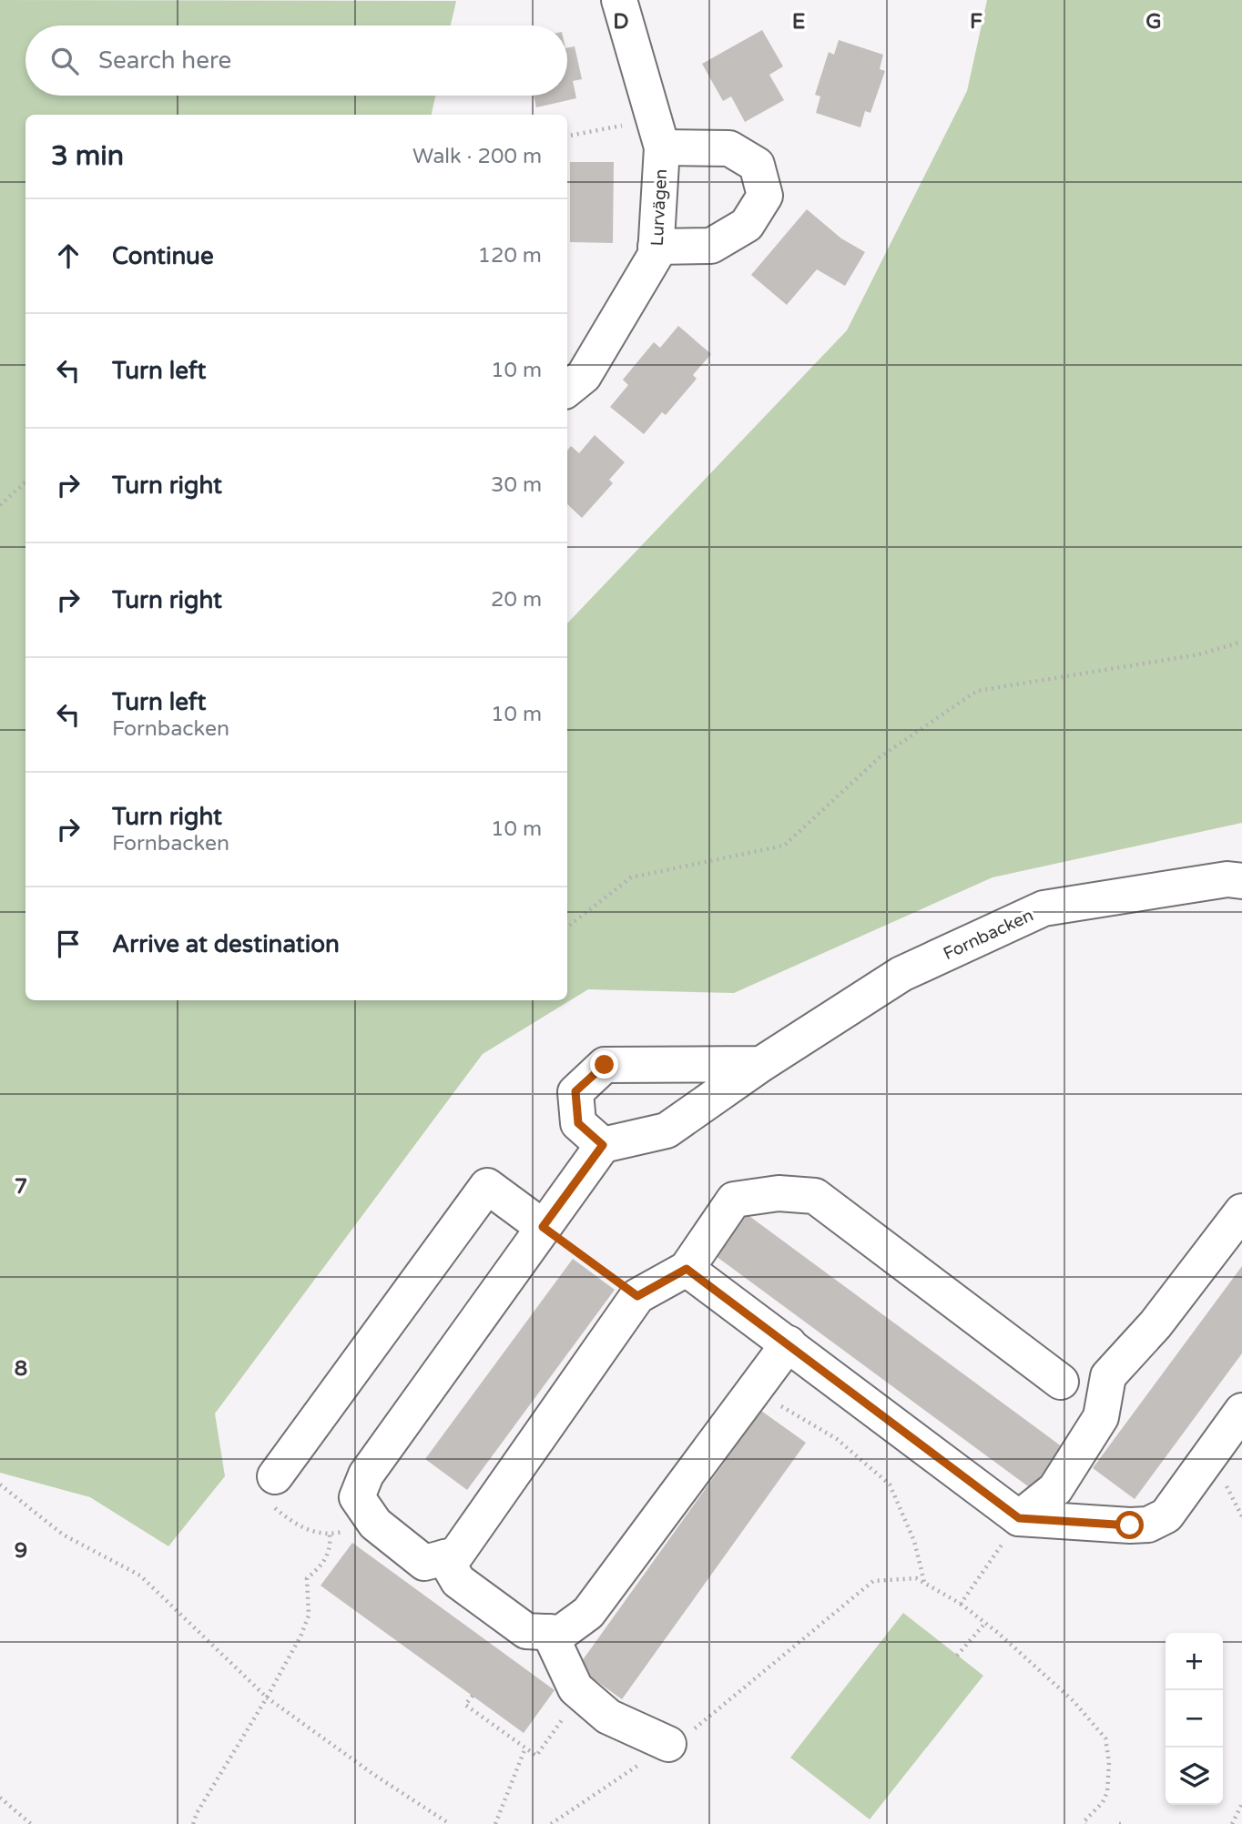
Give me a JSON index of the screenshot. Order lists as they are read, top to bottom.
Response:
{
  "streets": {
    "street": ["Lurvägen", "Fornbacken"]
  },
  "page": {
    "search": "Search here",
    "heading": ["3 min", "Walk · 200 m"],
    "list": [
      ["Continue", "120 m"],
      ["Turn left", "10 m"],
      ["Turn right", "30 m"],
      ["Turn right", "20 m"],
      ["Turn left", "Fornbacken", "10 m"],
      ["Turn right", "Fornbacken", "10 m"],
      "Arrive at destination"
    ],
    "map_buttons": ["+", "−"]
  },
  "grid": {
    "columns": [
      "D",
      "E",
      "F",
      "G"
    ],
    "rows": ["7", "8", "9"]
  }
}
